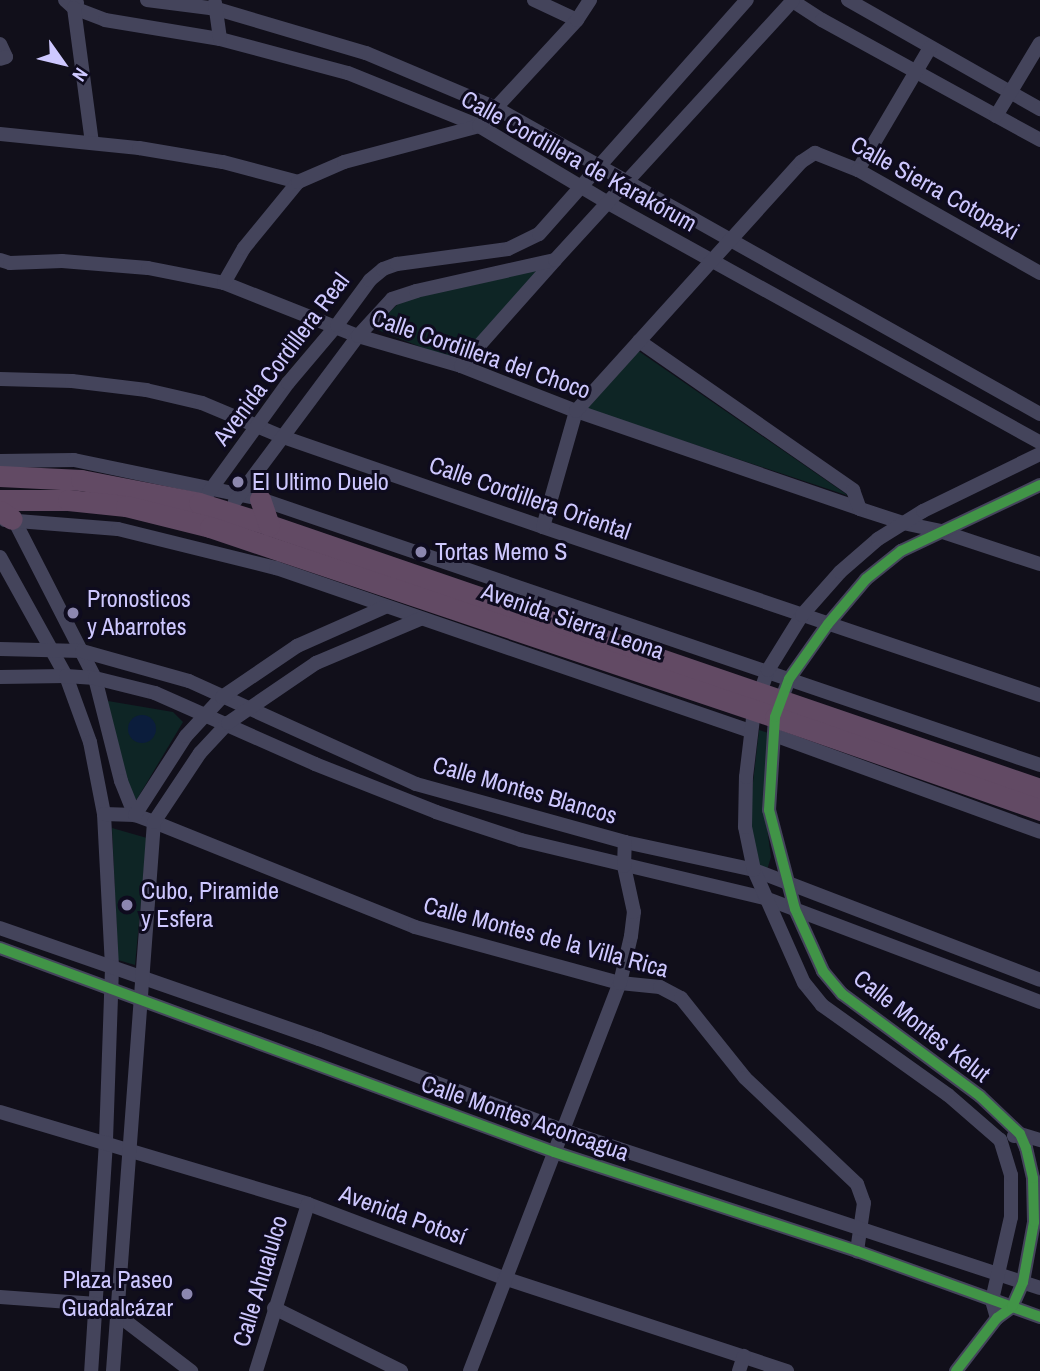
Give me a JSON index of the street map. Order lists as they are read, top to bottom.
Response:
{
  "streets": {
    "highway": ["Avenida Sierra Leona"],
    "street": [
      "Calle Cordillera de Karakórum",
      "Calle Sierra Cotopaxi",
      "Calle Cordillera del Choco",
      "Avenida Cordillera Real",
      "Calle Cordillera Oriental",
      "Calle Montes Blancos",
      "Calle Montes de la Villa Rica",
      "Calle Montes Kelut",
      "Calle Montes Aconcagua",
      "Avenida Potosí",
      "Calle Ahualulco"
    ]
  },
  "crossings": [
    ["Calle Cordillera de Karakórum", "Calle Sierra Cotopaxi"],
    ["Calle Cordillera de Karakórum", "Avenida Cordillera Real"],
    ["Calle Sierra Cotopaxi", "Calle Cordillera del Choco"],
    ["Calle Sierra Cotopaxi", "Calle Cordillera Oriental"],
    ["Calle Cordillera del Choco", "Avenida Cordillera Real"],
    ["Calle Cordillera del Choco", "Calle Montes Kelut"],
    ["Avenida Cordillera Real", "Calle Cordillera Oriental"],
    ["Avenida Cordillera Real", "Avenida Sierra Leona"],
    ["Calle Cordillera Oriental", "Calle Montes Kelut"],
    ["Avenida Sierra Leona", "Calle Montes Kelut"],
    ["Calle Montes Blancos", "Calle Montes Kelut"],
    ["Calle Montes de la Villa Rica", "Calle Montes Aconcagua"],
    ["Avenida Potosí", "Calle Ahualulco"]
  ],
  "places": [
    "El Ultimo Duelo",
    "Tortas Memo S",
    "Pronosticos y Abarrotes",
    "Cubo, Piramide y Esfera",
    "Plaza Paseo Guadalcázar"
  ],
  "north": "bottom right"
}
